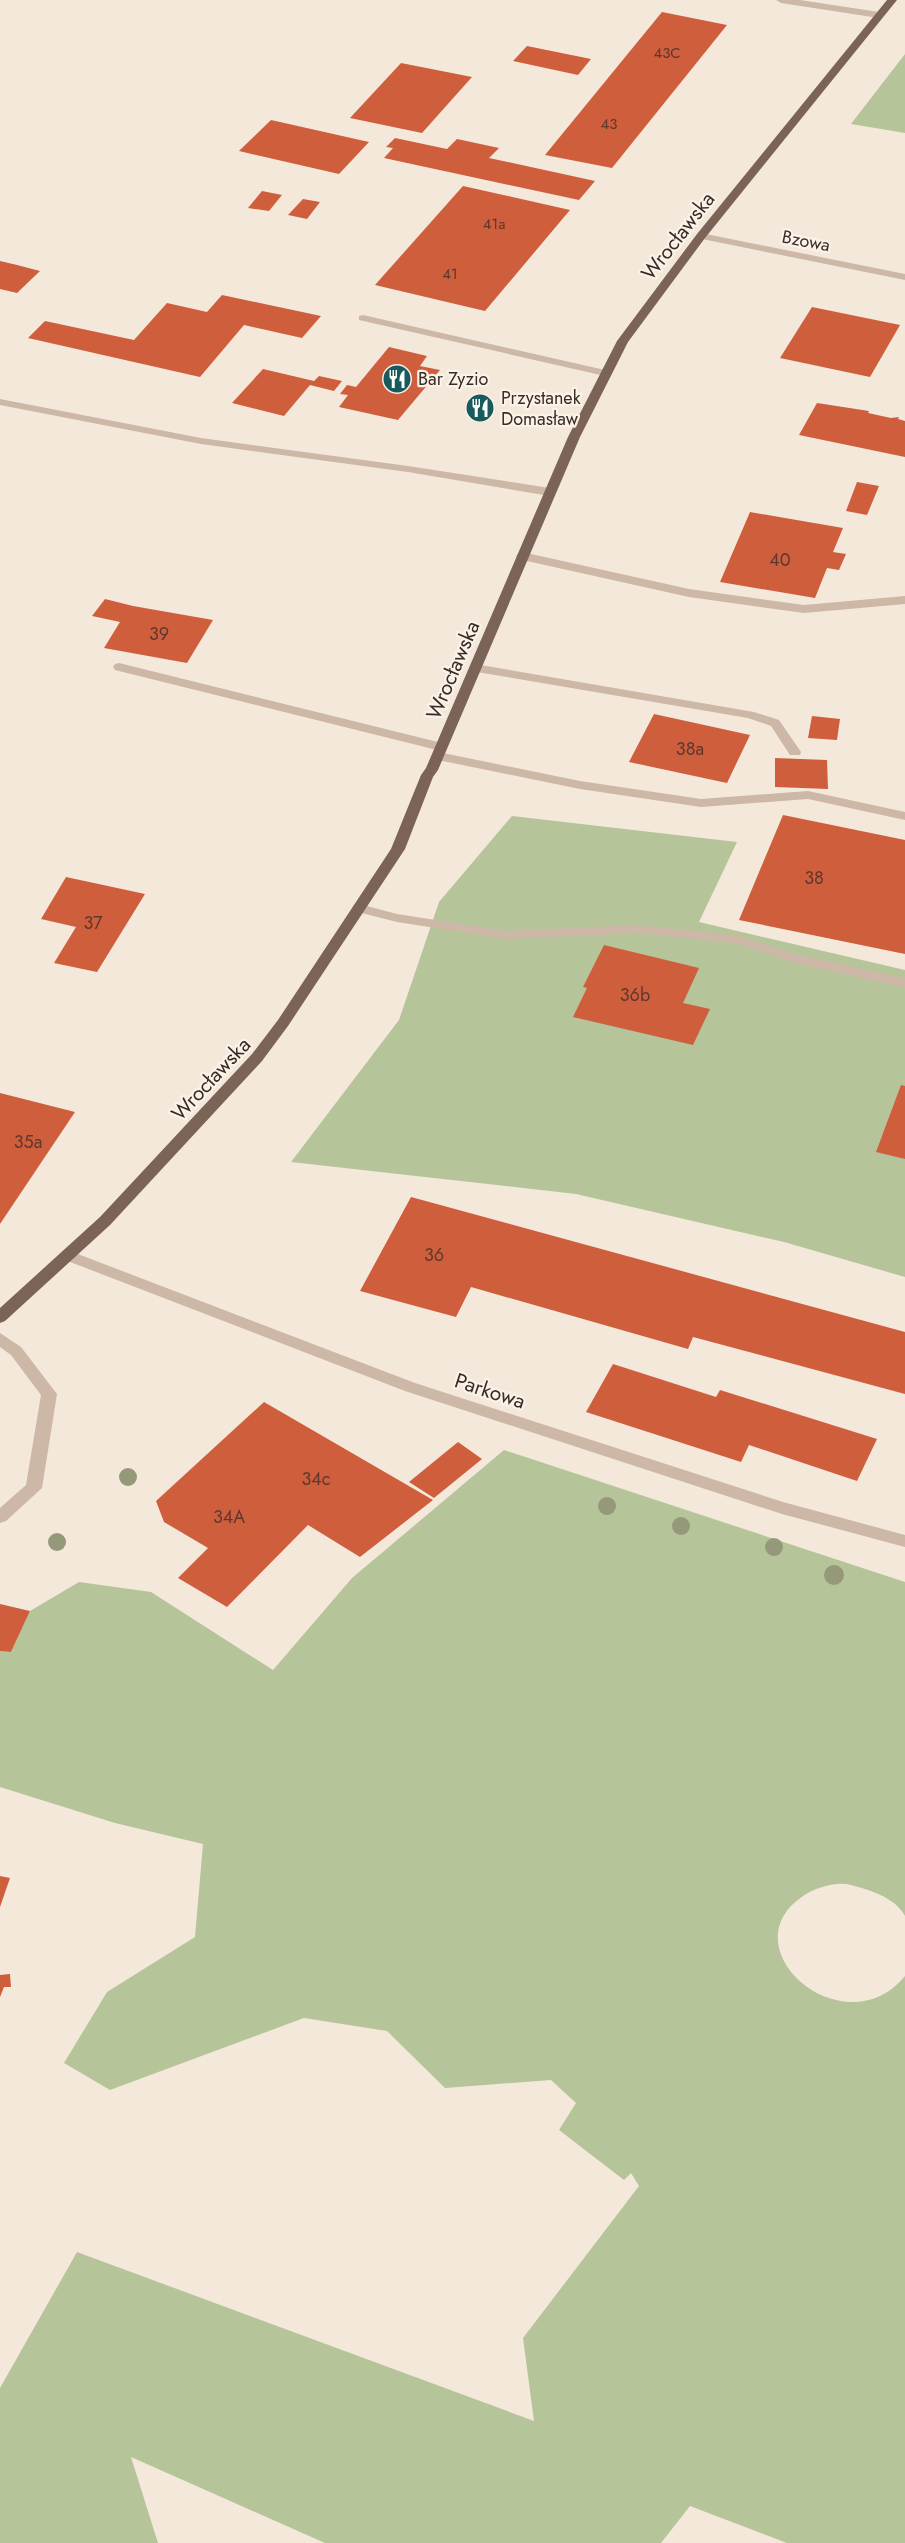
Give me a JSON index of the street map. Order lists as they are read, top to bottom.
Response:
{
  "streets": {
    "main road": ["Wrocławska"],
    "street": ["Bzowa", "Parkowa"]
  },
  "crossings": [
    ["Wrocławska", "Bzowa"],
    ["Wrocławska", "Parkowa"]
  ],
  "places": {
    "restaurant": ["Bar Zyzio", "Przystanek Domasław"]
  },
  "house_numbers": [
    "43C",
    "43",
    "41a",
    "41",
    "40",
    "39",
    "38a",
    "38",
    "37",
    "36b",
    "35a",
    "36",
    "34c",
    "34A"
  ]
}
